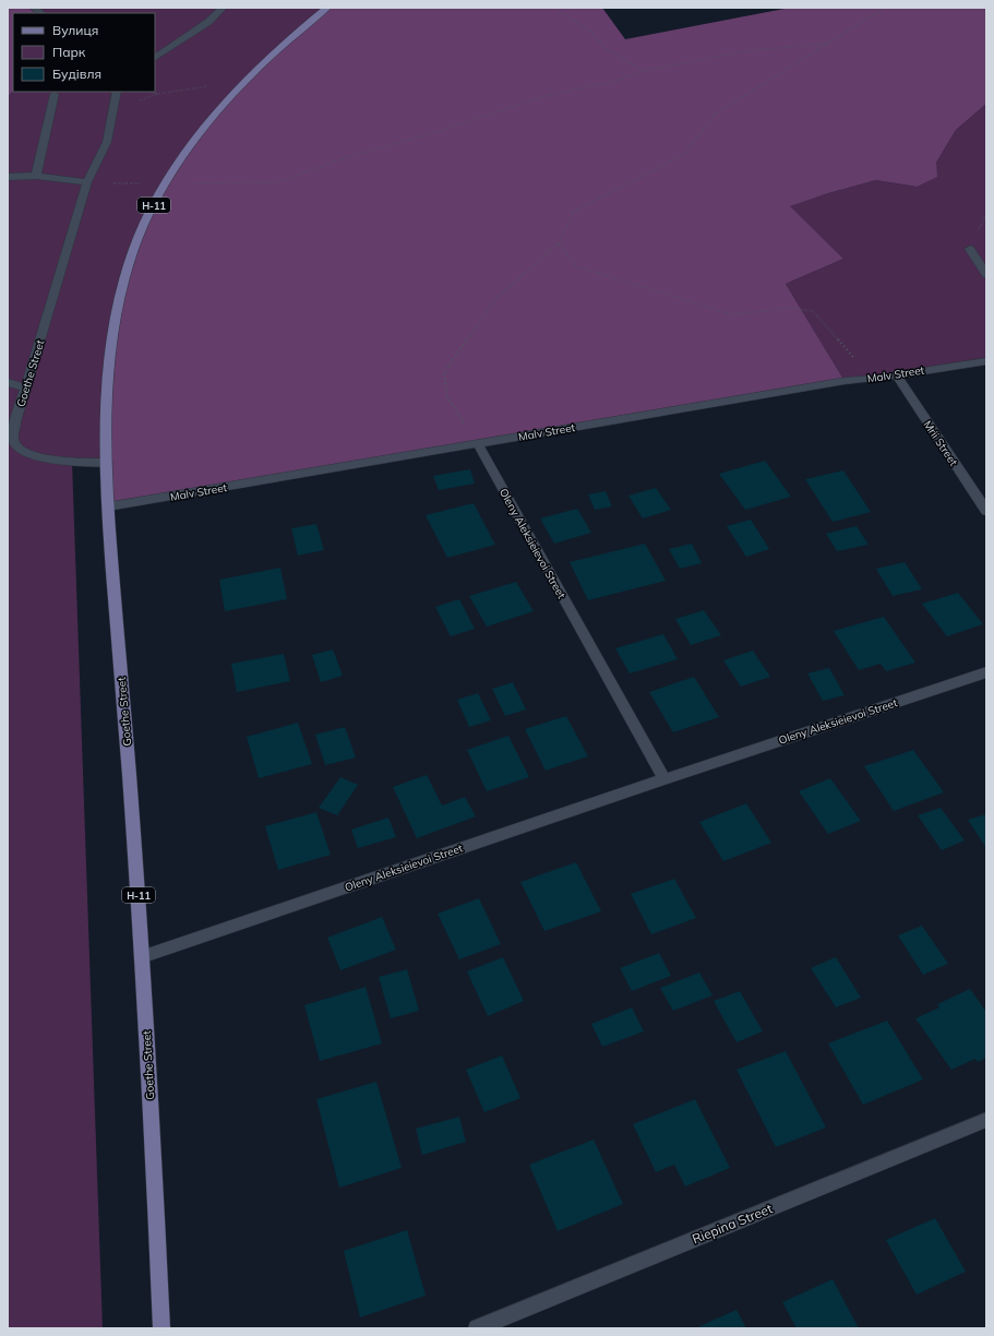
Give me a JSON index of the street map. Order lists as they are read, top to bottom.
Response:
{
  "streets": {
    "main road": ["Н-11", "Goethe Street"],
    "street": [
      "Malv Street",
      "Mrii Street",
      "Oleny Aleksieievoi Street",
      "Riepina Street"
    ]
  },
  "crossings": [
    ["Н-11", "Goethe Street"],
    ["Goethe Street", "Malv Street"],
    ["Goethe Street", "Oleny Aleksieievoi Street"],
    ["Malv Street", "Mrii Street"],
    ["Malv Street", "Oleny Aleksieievoi Street"]
  ],
  "legend": ["Вулиця", "Парк", "Будівля"]
}
